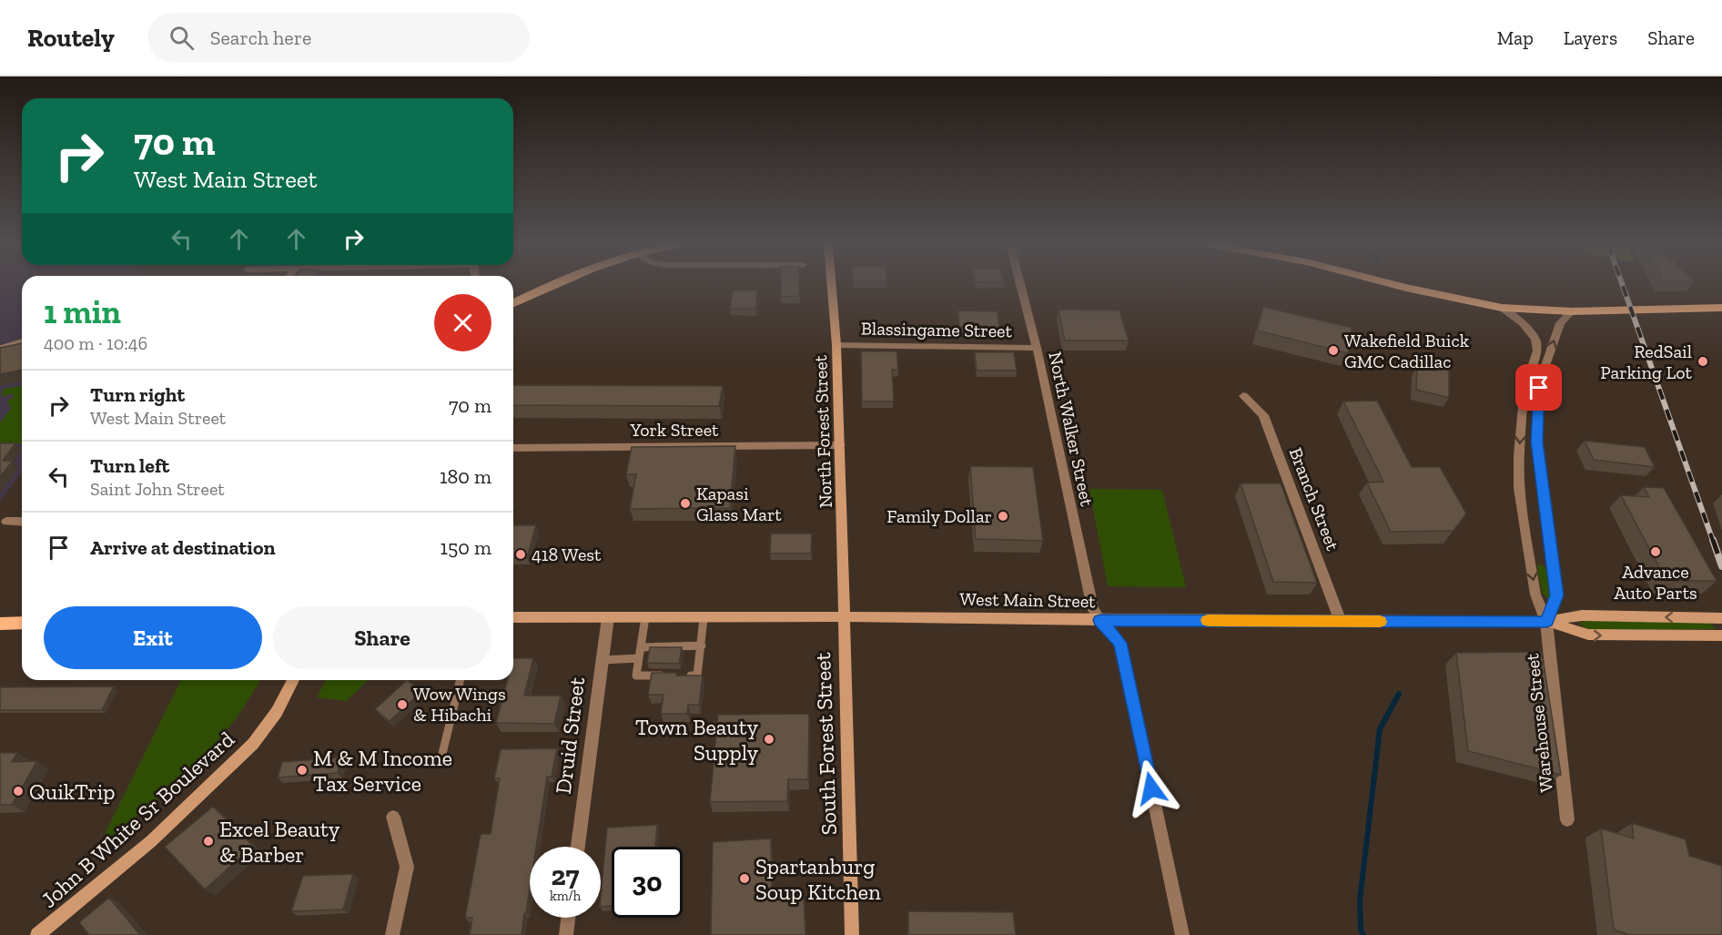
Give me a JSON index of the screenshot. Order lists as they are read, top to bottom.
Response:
{
  "streets": {
    "street": [
      "Blassingame Street",
      "North Walker Street",
      "York Street",
      "North Forest Street",
      "Branch Street",
      "West Main Street",
      "Warehouse Street",
      "Druid Street",
      "South Forest Street",
      "John B White Sr Boulevard"
    ]
  },
  "crossings": [
    ["Blassingame Street", "North Walker Street"],
    ["Blassingame Street", "North Forest Street"],
    ["North Walker Street", "West Main Street"],
    ["York Street", "North Forest Street"],
    ["North Forest Street", "West Main Street"],
    ["North Forest Street", "South Forest Street"],
    ["Branch Street", "West Main Street"],
    ["West Main Street", "Warehouse Street"],
    ["West Main Street", "Druid Street"],
    ["West Main Street", "South Forest Street"]
  ],
  "places": [
    "Wakefield Buick GMC Cadillac",
    "RedSail Parking Lot",
    "Kapasi Glass Mart",
    "Family Dollar",
    "Advance Auto Parts",
    "418 West",
    "Wow Wings & Hibachi",
    "Town Beauty Supply",
    "M & M Income Tax Service",
    "QuikTrip",
    "Excel Beauty & Barber",
    "Spartanburg Soup Kitchen"
  ],
  "page": {
    "header": "Routely",
    "search": "Search here",
    "nav": ["Map", "Layers", "Share"],
    "turn": ["70 m", "West Main Street"],
    "heading": ["1 min", "400 m · 10:46"],
    "list": [
      {
        "name": "Turn right",
        "note": "West Main Street",
        "value": "70 m"
      },
      {
        "name": "Turn left",
        "note": "Saint John Street",
        "value": "180 m"
      },
      {
        "name": "Arrive at destination",
        "value": "150 m"
      }
    ],
    "buttons": ["Exit", "Share"],
    "speed": "27 km/h",
    "limit": "30"
  }
}
